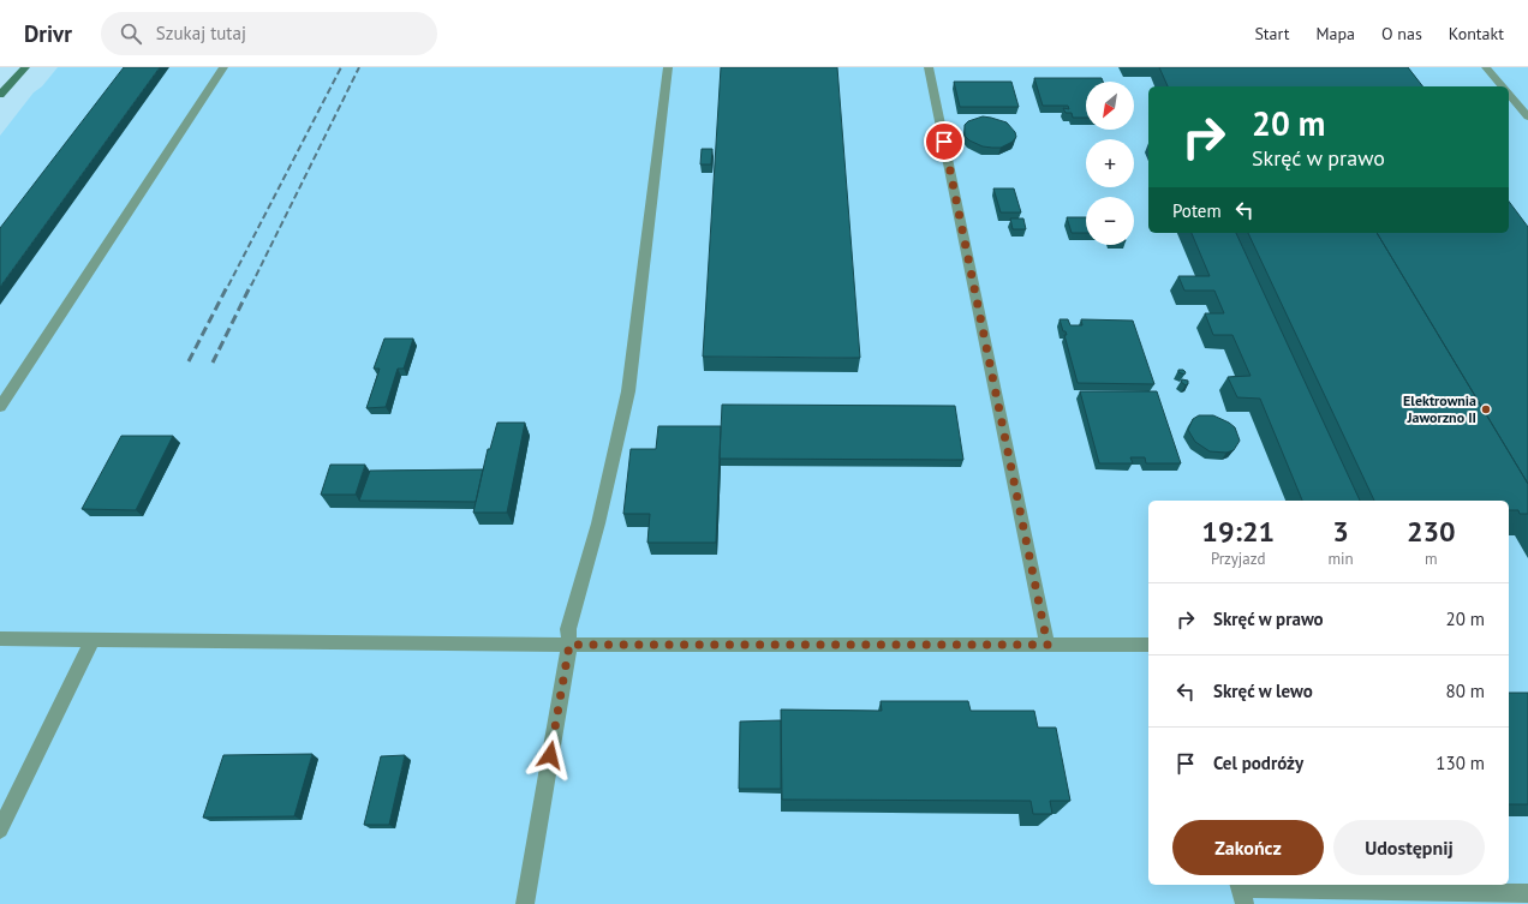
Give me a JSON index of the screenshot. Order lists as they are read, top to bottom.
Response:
{
  "places": ["Elektrownia Jaworzno II"],
  "north": "bottom left",
  "page": {
    "header": "Drivr",
    "search": "Szukaj tutaj",
    "nav": [
      "Start",
      "Mapa",
      "O nas",
      "Kontakt"
    ],
    "map_buttons": ["+", "−"],
    "turn": ["20 m", "Skręć w prawo"],
    "then": "Potem",
    "eta": [
      "19:21",
      "Przyjazd",
      "3",
      "min",
      "230",
      "m"
    ],
    "list": [
      {
        "name": "Skręć w prawo",
        "value": "20 m"
      },
      {
        "name": "Skręć w lewo",
        "value": "80 m"
      },
      {
        "name": "Cel podróży",
        "value": "130 m"
      }
    ],
    "buttons": ["Zakończ", "Udostępnij"]
  }
}
